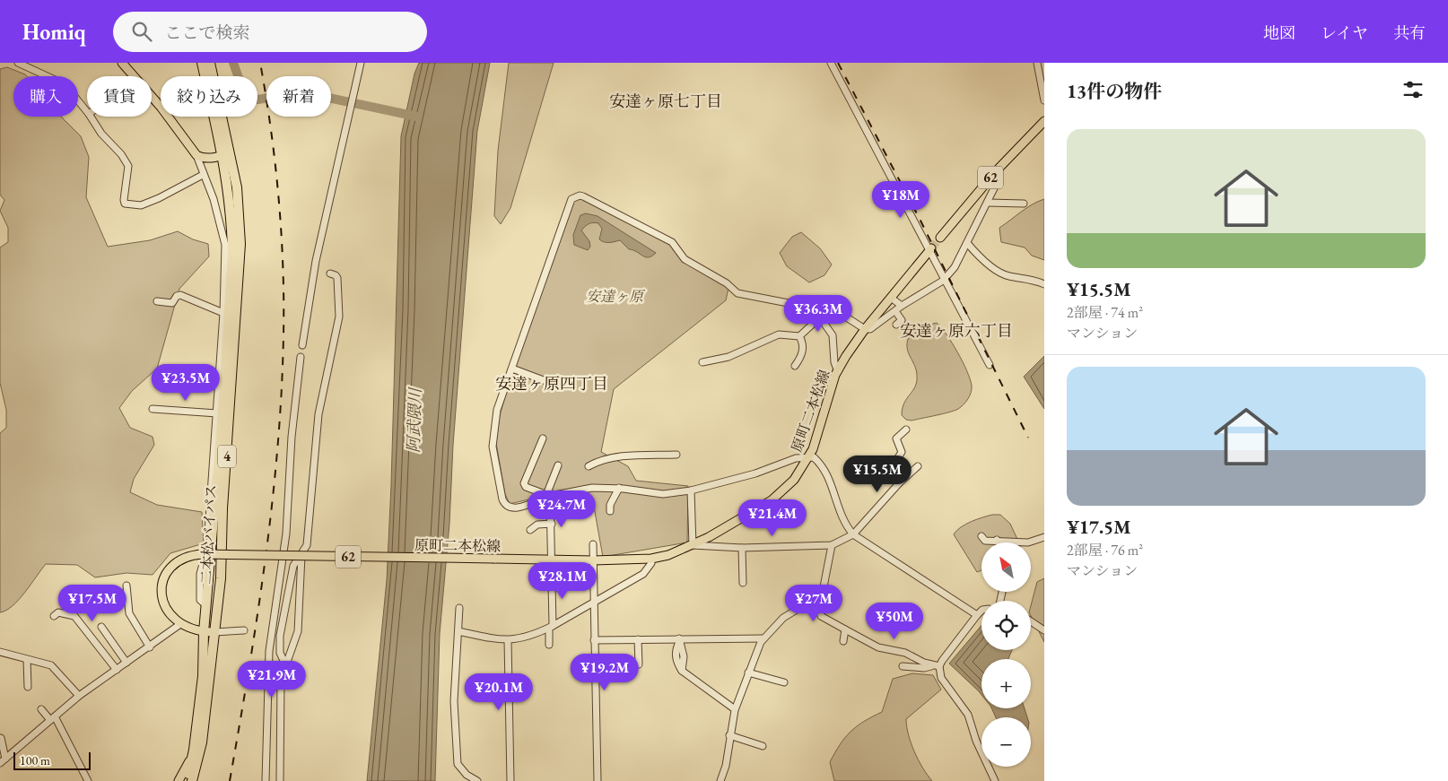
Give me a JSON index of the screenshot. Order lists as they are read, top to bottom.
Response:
{
  "streets": {
    "highway": ["4", "二本松バイパス"],
    "main road": ["62", "原町二本松線"]
  },
  "crossings": [
    ["原町二本松線", "二本松バイパス"],
    ["4", "二本松バイパス"]
  ],
  "districts": ["安達ヶ原七丁目", "安達ヶ原六丁目", "安達ヶ原四丁目"],
  "water": ["阿武隈川"],
  "parks": ["安達ヶ原"],
  "scale_bar": "100 m",
  "north": "top left",
  "page": {
    "header": "Homiq",
    "search": "ここで検索",
    "nav": ["地図", "レイヤ", "共有"],
    "heading": "13件の物件",
    "chip": [
      "購入",
      "賃貸",
      "絞り込み",
      "新着"
    ],
    "list": [
      {
        "name": "¥15.5M",
        "note": "2部屋 · 74 m² · マンション"
      },
      {
        "name": "¥17.5M",
        "note": "2部屋 · 76 m² · マンション"
      }
    ],
    "price": [
      "¥18M",
      "¥36.3M",
      "¥23.5M",
      "¥15.5M",
      "¥24.7M",
      "¥21.4M",
      "¥28.1M",
      "¥17.5M",
      "¥27M",
      "¥50M",
      "¥19.2M",
      "¥21.9M",
      "¥20.1M"
    ],
    "map_buttons": ["+", "−"],
    "scale": "100 m"
  }
}
